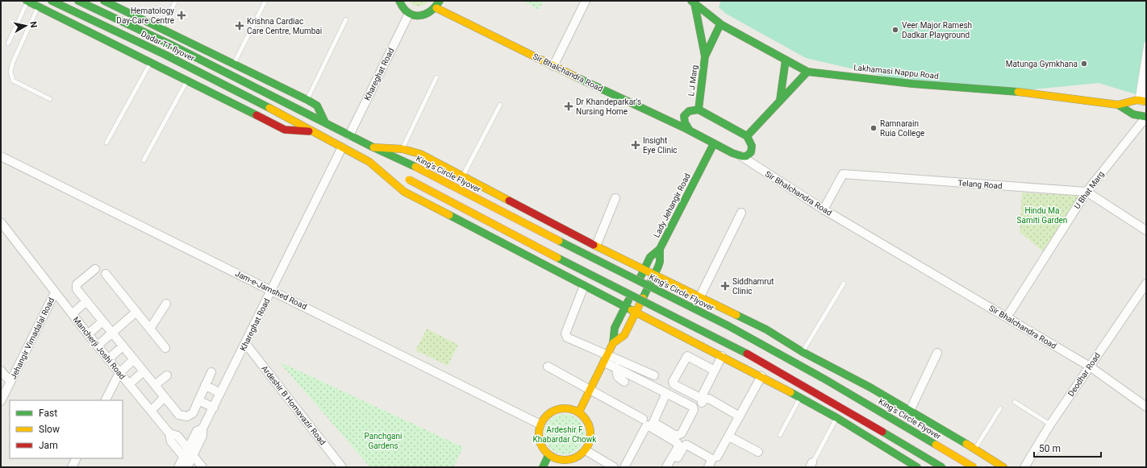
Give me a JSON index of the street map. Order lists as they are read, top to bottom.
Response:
{
  "streets": {
    "main road": [
      "Dadar TT flyover",
      "Lakhamasi Nappu Road",
      "Sir Bhalchandra Road",
      "L J Marg",
      "King's Circle Flyover",
      "Lady Jehangir Road"
    ],
    "street": [
      "Khareghat Road",
      "Telang Road",
      "U Bhat Marg",
      "Jam-e-Jamshed Road",
      "Jehangir Vimadalal Road",
      "Mancherji Joshi Road",
      "Deodhar Road",
      "Ardeshir B Homavazir Road"
    ]
  },
  "crossings": [
    ["Dadar TT flyover", "Khareghat Road"],
    ["Dadar TT flyover", "King's Circle Flyover"],
    ["Lakhamasi Nappu Road", "L J Marg"],
    ["Sir Bhalchandra Road", "Telang Road"],
    ["Sir Bhalchandra Road", "U Bhat Marg"],
    ["Sir Bhalchandra Road", "Lady Jehangir Road"],
    ["Sir Bhalchandra Road", "Deodhar Road"],
    ["Khareghat Road", "King's Circle Flyover"],
    ["Khareghat Road", "Jam-e-Jamshed Road"],
    ["Khareghat Road", "Mancherji Joshi Road"],
    ["Khareghat Road", "Ardeshir B Homavazir Road"],
    ["Telang Road", "U Bhat Marg"],
    ["Lady Jehangir Road", "Jam-e-Jamshed Road"],
    ["Jehangir Vimadalal Road", "Mancherji Joshi Road"]
  ],
  "parks": ["Hindu Ma Samiti Garden", "Ardeshir F Khabardar Chowk", "Panchgani Gardens"],
  "places": {
    "health": [
      "Hematology Day-Care Centre",
      "Krishna Cardiac Care Centre, Mumbai",
      "Dr Khandeparkar's Nursing Home",
      "Insight Eye Clinic",
      "Siddhamrut Clinic"
    ],
    "other": ["Veer Major Ramesh Dadkar Playground", "Matunga Gymkhana", "Ramnarain Ruia College"]
  },
  "legend": ["Fast", "Slow", "Jam"],
  "scale_bar": "50 m",
  "north": "right"
}
